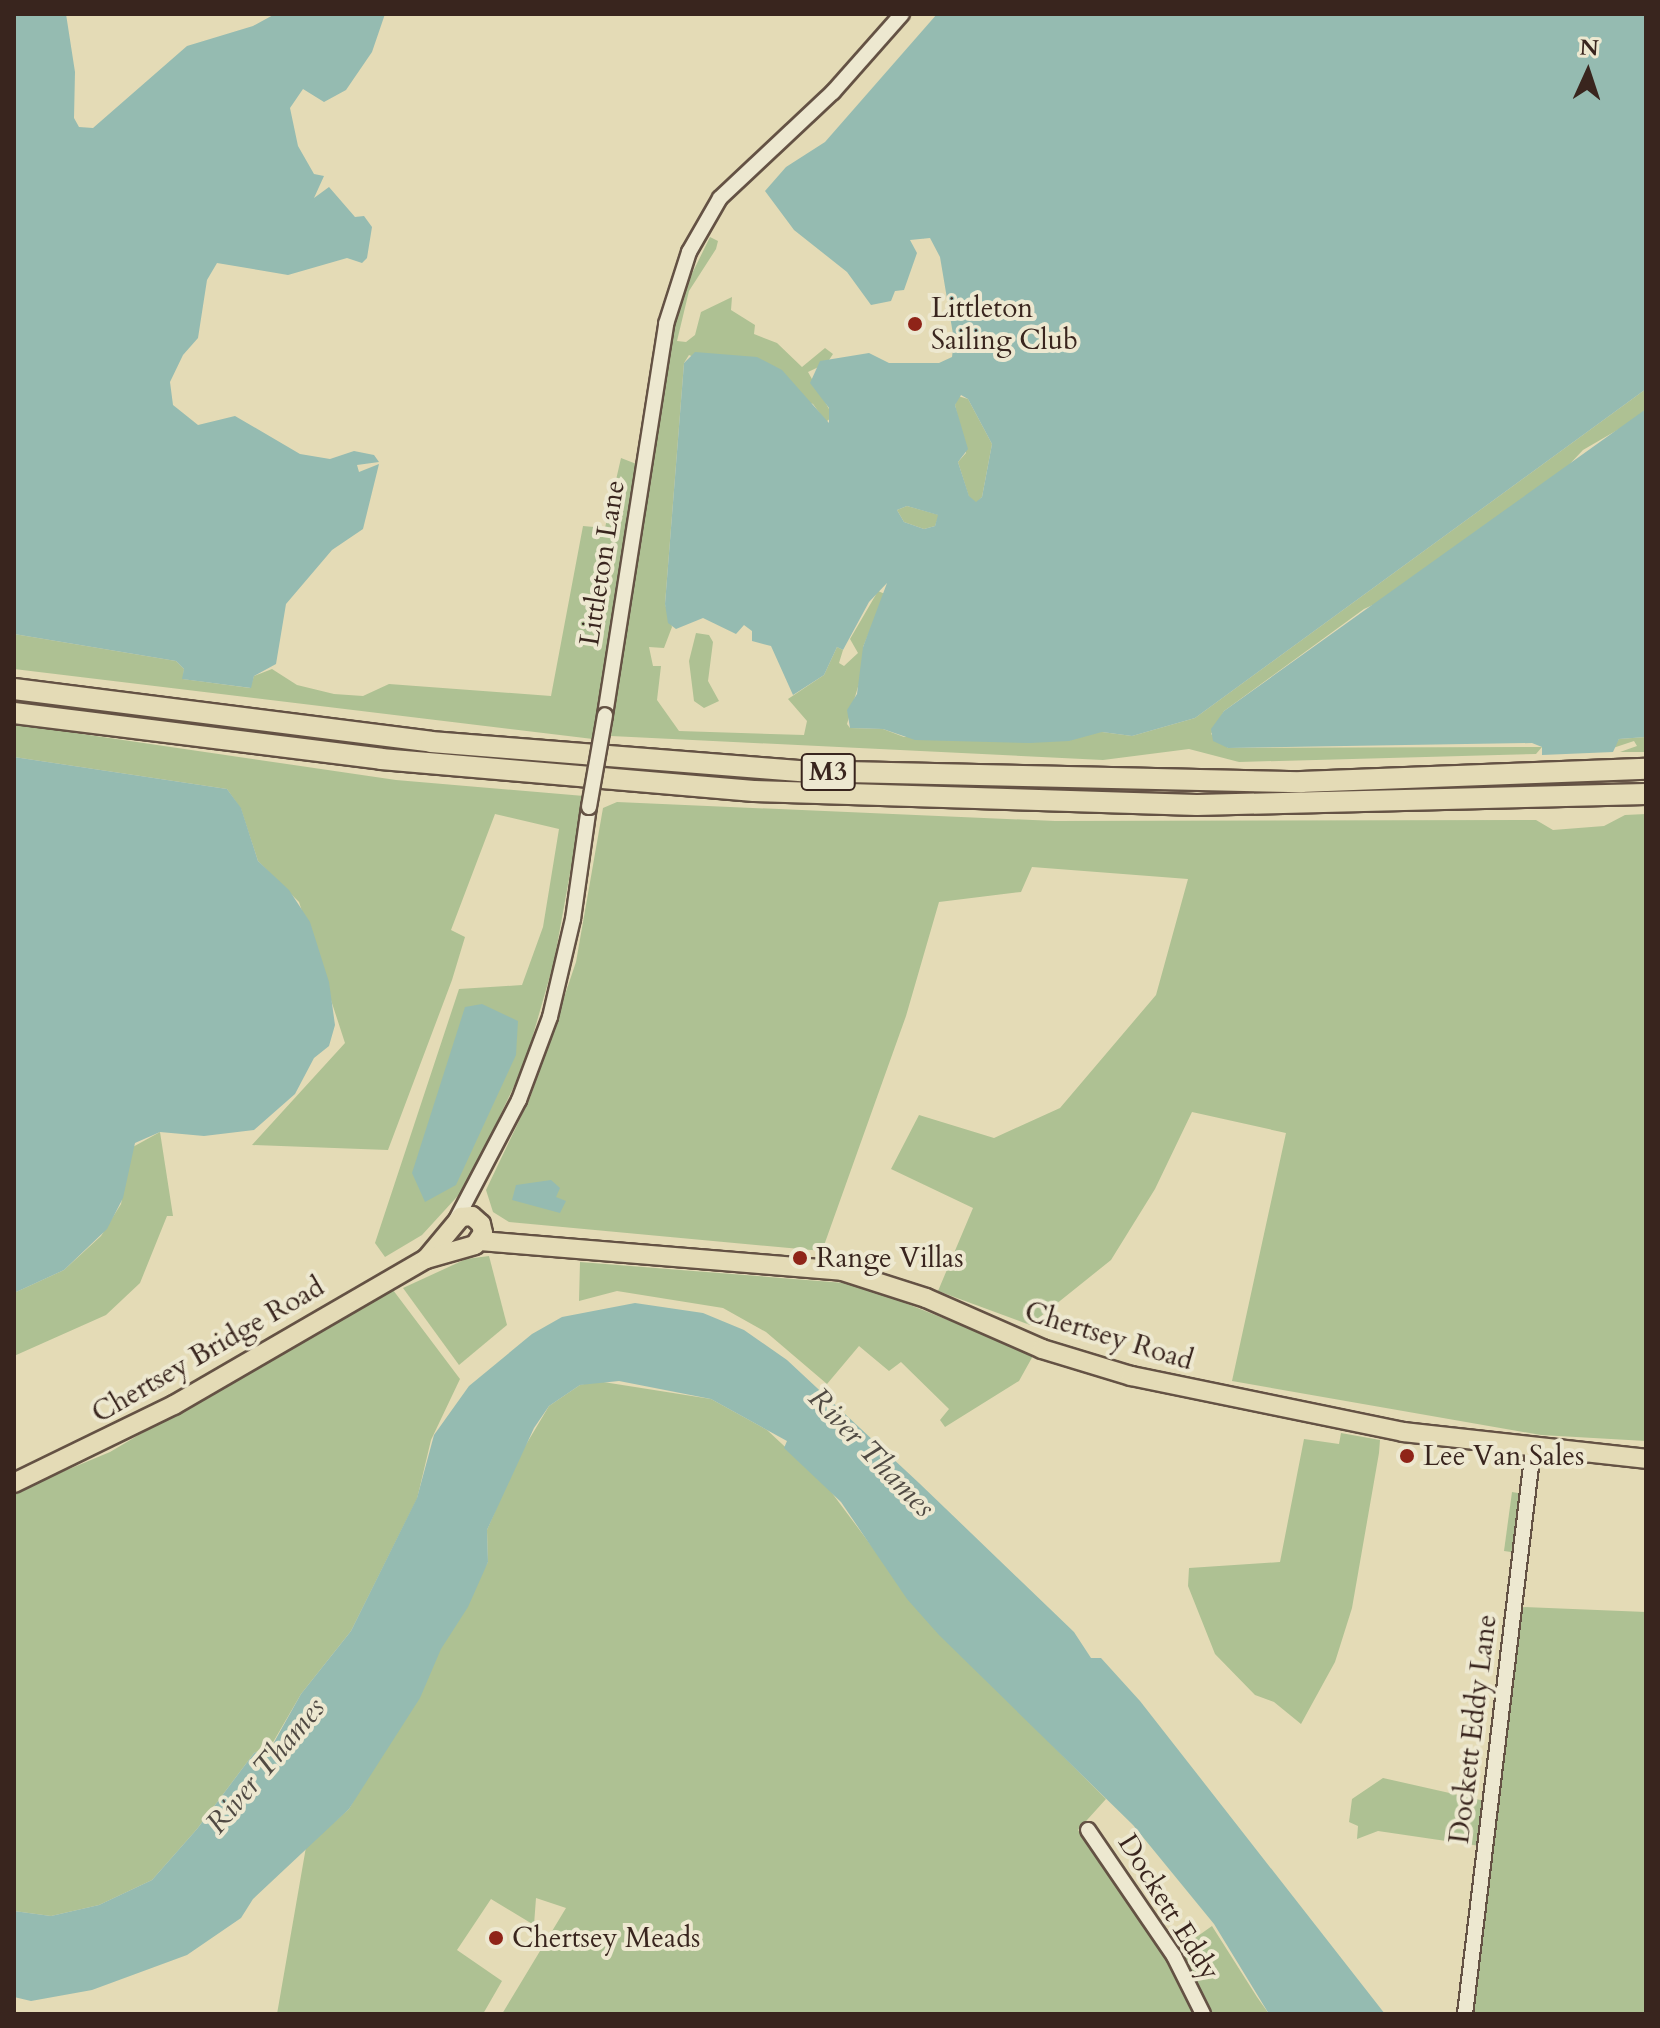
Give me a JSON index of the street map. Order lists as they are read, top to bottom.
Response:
{
  "streets": {
    "highway": ["M3"],
    "main road": ["Chertsey Road", "Chertsey Bridge Road"],
    "street": ["Littleton Lane", "Dockett Eddy Lane", "Dockett Eddy"]
  },
  "crossings": [
    ["Littleton Lane", "Chertsey Bridge Road"],
    ["Chertsey Road", "Chertsey Bridge Road"],
    ["Chertsey Road", "Dockett Eddy Lane"]
  ],
  "water": ["River Thames"],
  "places": [
    "Littleton Sailing Club",
    "Range Villas",
    "Lee Van Sales",
    "Chertsey Meads"
  ],
  "north": "top"
}
